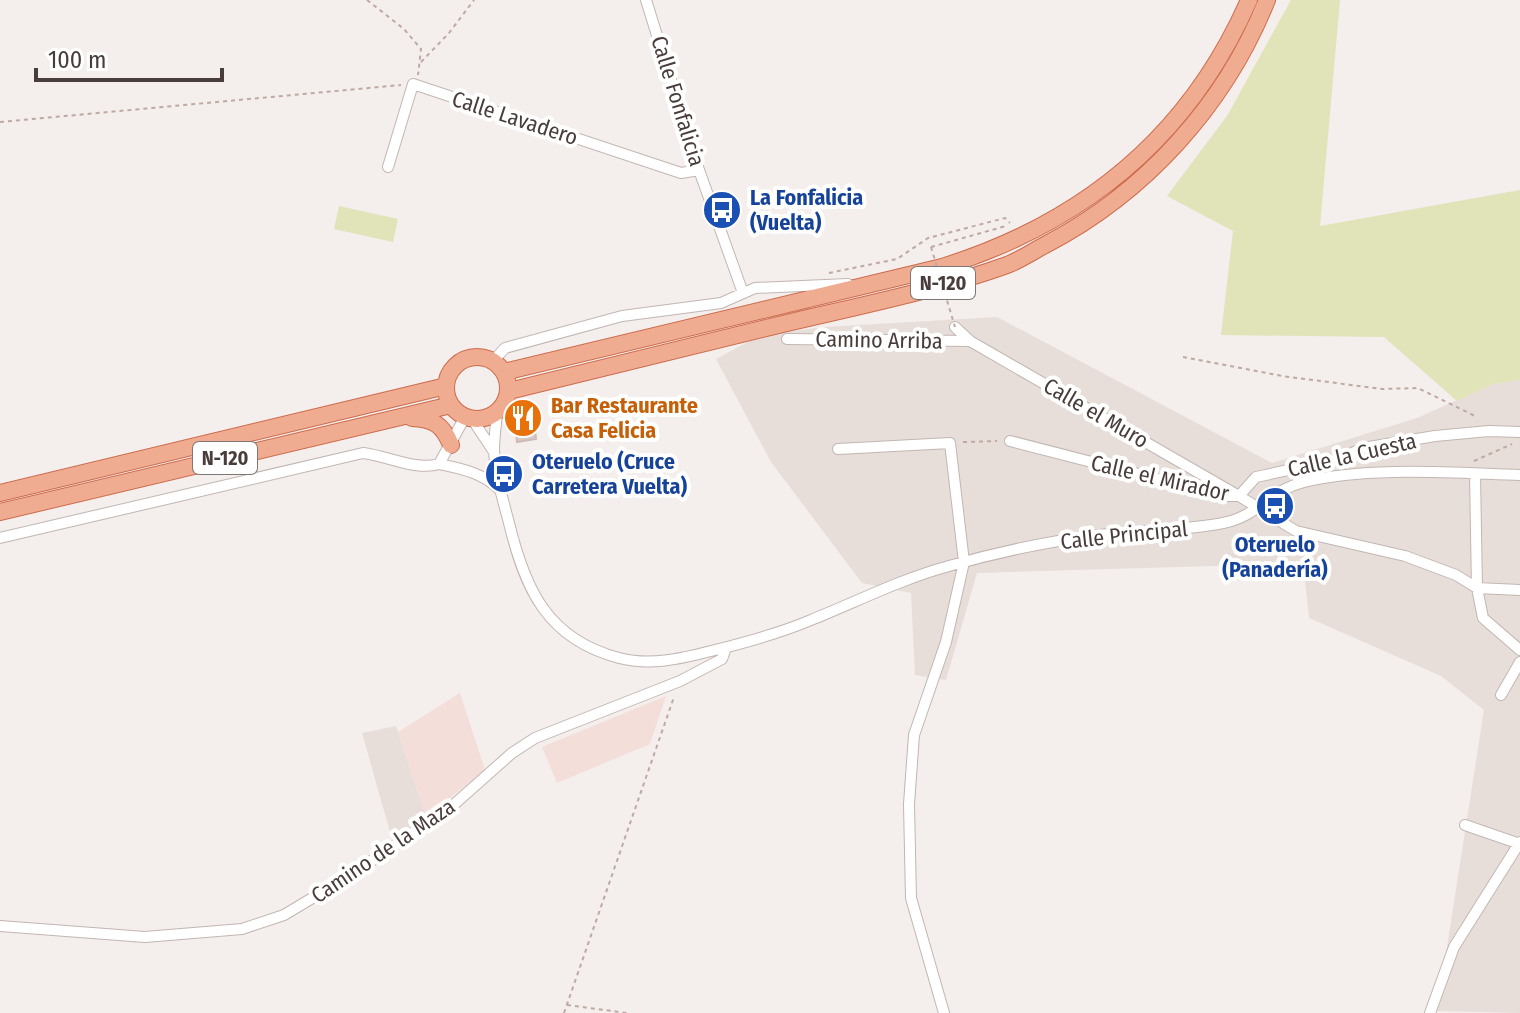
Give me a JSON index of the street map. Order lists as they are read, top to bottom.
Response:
{
  "streets": {
    "highway": ["N-120"],
    "street": [
      "Calle Fonfalicia",
      "Calle Lavadero",
      "Camino Arriba",
      "Calle el Muro",
      "Calle la Cuesta",
      "Calle el Mirador",
      "Calle Principal",
      "Camino de la Maza"
    ]
  },
  "crossings": [
    ["Calle Fonfalicia", "Calle Lavadero"],
    ["Camino Arriba", "Calle el Muro"],
    ["Calle el Muro", "Calle la Cuesta"],
    ["Calle el Muro", "Calle el Mirador"],
    ["Calle la Cuesta", "Calle el Mirador"],
    ["Calle el Mirador", "Calle Principal"],
    ["Calle Principal", "Camino de la Maza"]
  ],
  "places": {
    "bus stop": ["La Fonfalicia (Vuelta)", "Oteruelo (Cruce Carretera Vuelta)", "Oteruelo (Panadería)"],
    "restaurant": ["Bar Restaurante Casa Felicia"]
  },
  "scale_bar": "100 m"
}
